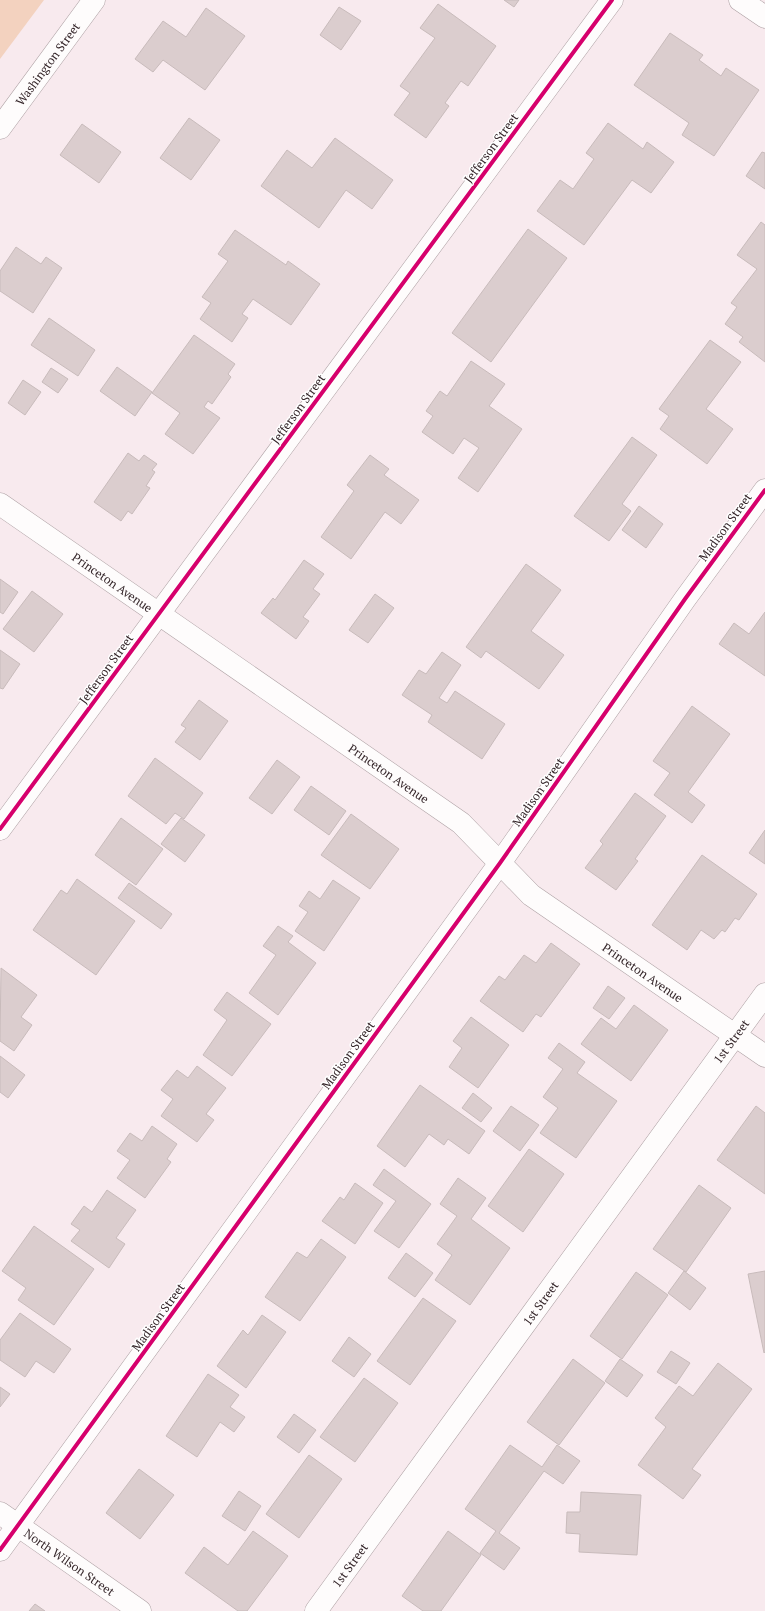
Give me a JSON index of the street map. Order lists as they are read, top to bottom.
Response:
{
  "streets": {
    "street": [
      "Washington Street",
      "Jefferson Street",
      "Madison Street",
      "Princeton Avenue",
      "1st Street",
      "North Wilson Street"
    ]
  },
  "crossings": [
    ["Jefferson Street", "Princeton Avenue"],
    ["Madison Street", "Princeton Avenue"],
    ["Madison Street", "North Wilson Street"],
    ["Princeton Avenue", "1st Street"]
  ]
}
